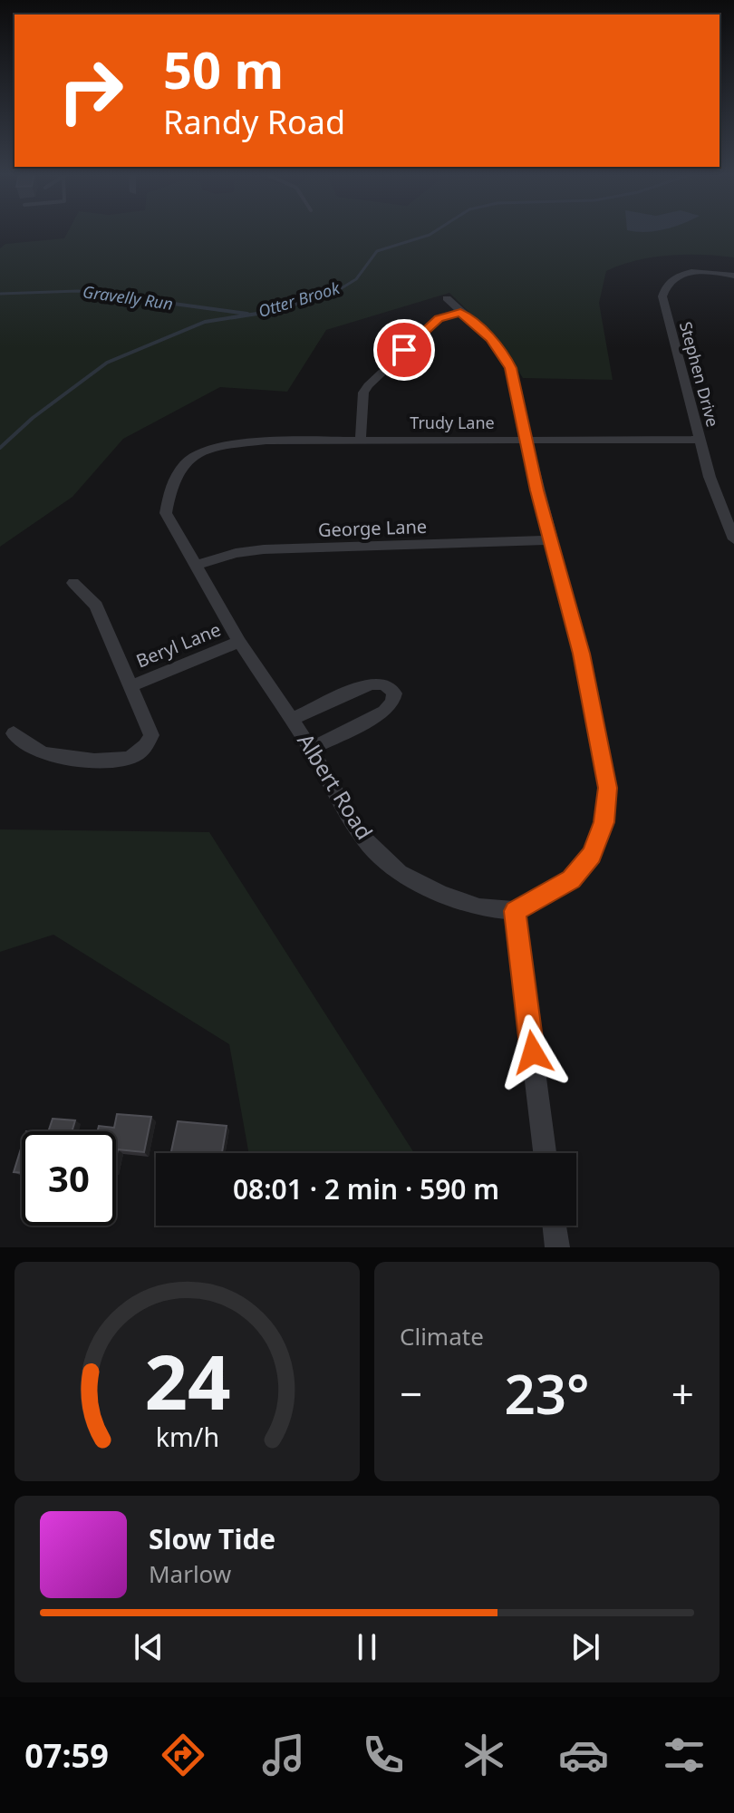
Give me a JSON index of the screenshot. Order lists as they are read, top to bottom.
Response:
{
  "streets": {
    "street": [
      "Stephen Drive",
      "Trudy Lane",
      "George Lane",
      "Beryl Lane",
      "Albert Road"
    ]
  },
  "crossings": [
    ["Stephen Drive", "Trudy Lane"],
    ["Trudy Lane", "Albert Road"],
    ["George Lane", "Albert Road"],
    ["Beryl Lane", "Albert Road"]
  ],
  "water": ["Gravelly Run", "Otter Brook"],
  "page": {
    "turn": ["50 m", "Randy Road"],
    "limit": "30",
    "trip": "08:01 · 2 min · 590 m",
    "tile": "Climate",
    "heat": ["−", "23°", "+"],
    "song": ["Slow Tide", "Marlow"],
    "tabs": "07:59",
    "gauge": ["24", "km/h"]
  }
}
